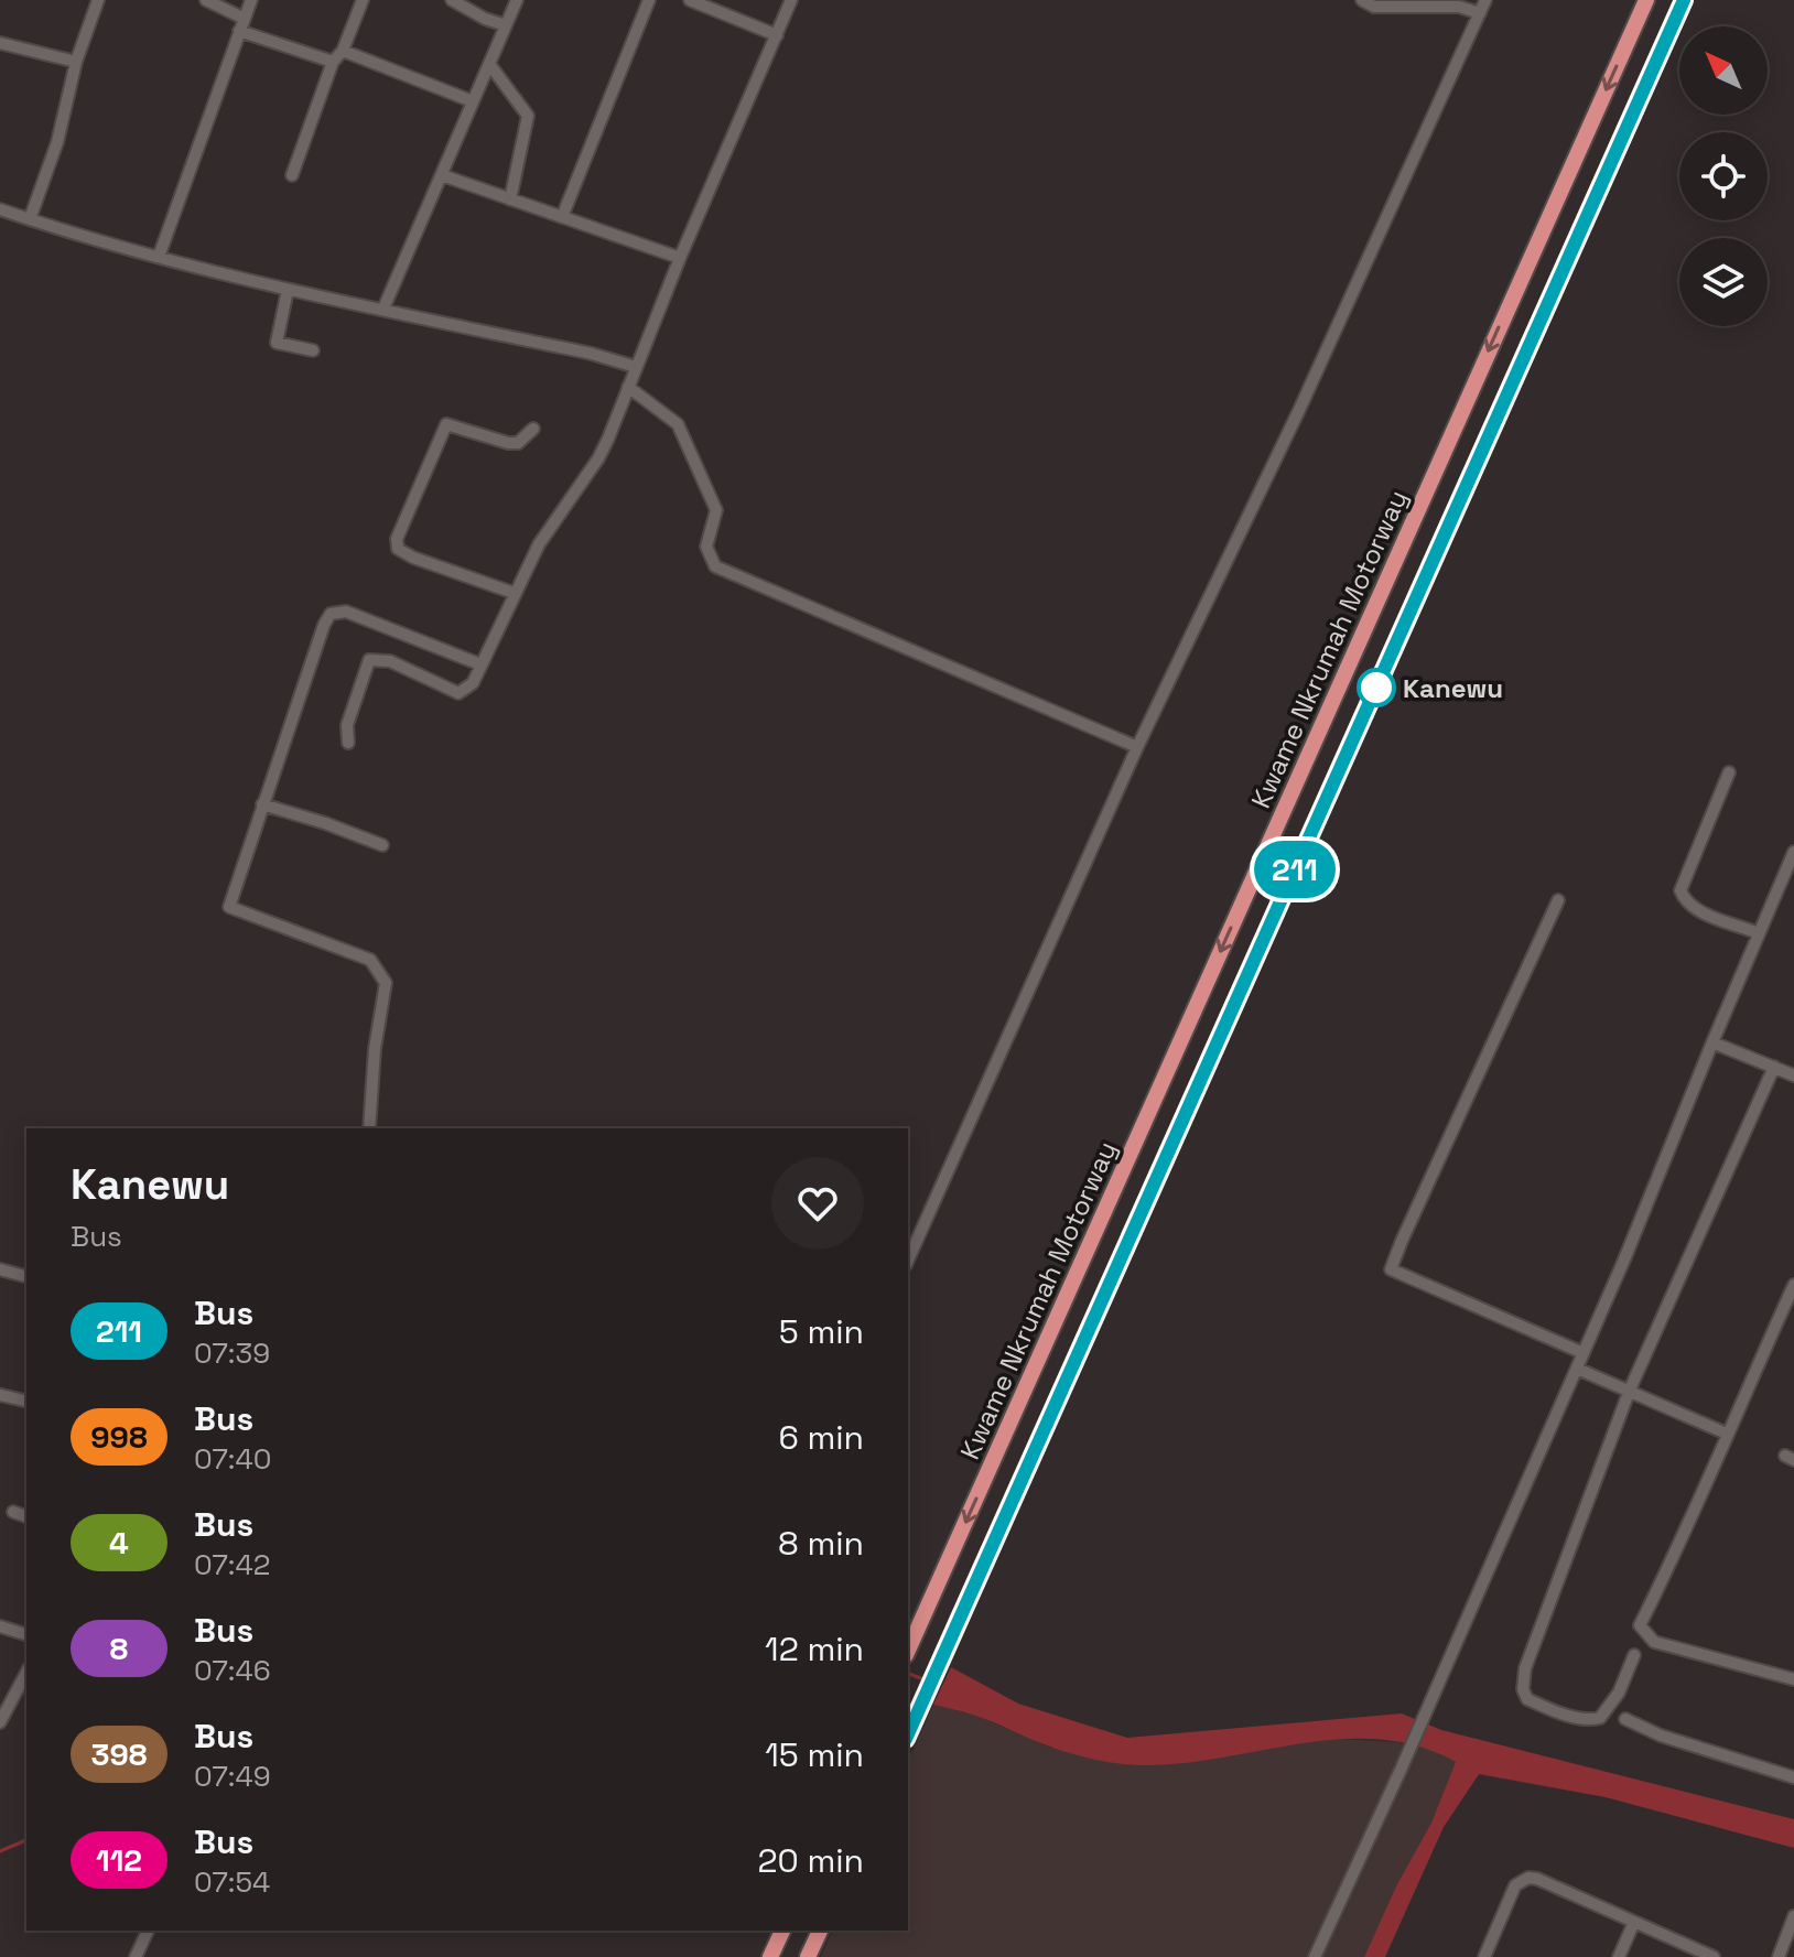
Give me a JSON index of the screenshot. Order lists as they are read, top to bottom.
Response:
{
  "streets": {
    "highway": ["Kwame Nkrumah Motorway"]
  },
  "places": ["Kanewu"],
  "lines": ["bus line 211"],
  "north": "top left",
  "page": {
    "on_map": "211",
    "heading": ["Kanewu", "Bus"],
    "list": [
      {
        "mark": "211",
        "name": "Bus",
        "note": "07:39",
        "value": "5 min"
      },
      {
        "mark": "998",
        "name": "Bus",
        "note": "07:40",
        "value": "6 min"
      },
      {
        "mark": "4",
        "name": "Bus",
        "note": "07:42",
        "value": "8 min"
      },
      {
        "mark": "8",
        "name": "Bus",
        "note": "07:46",
        "value": "12 min"
      },
      {
        "mark": "398",
        "name": "Bus",
        "note": "07:49",
        "value": "15 min"
      },
      {
        "mark": "112",
        "name": "Bus",
        "note": "07:54",
        "value": "20 min"
      }
    ]
  }
}
